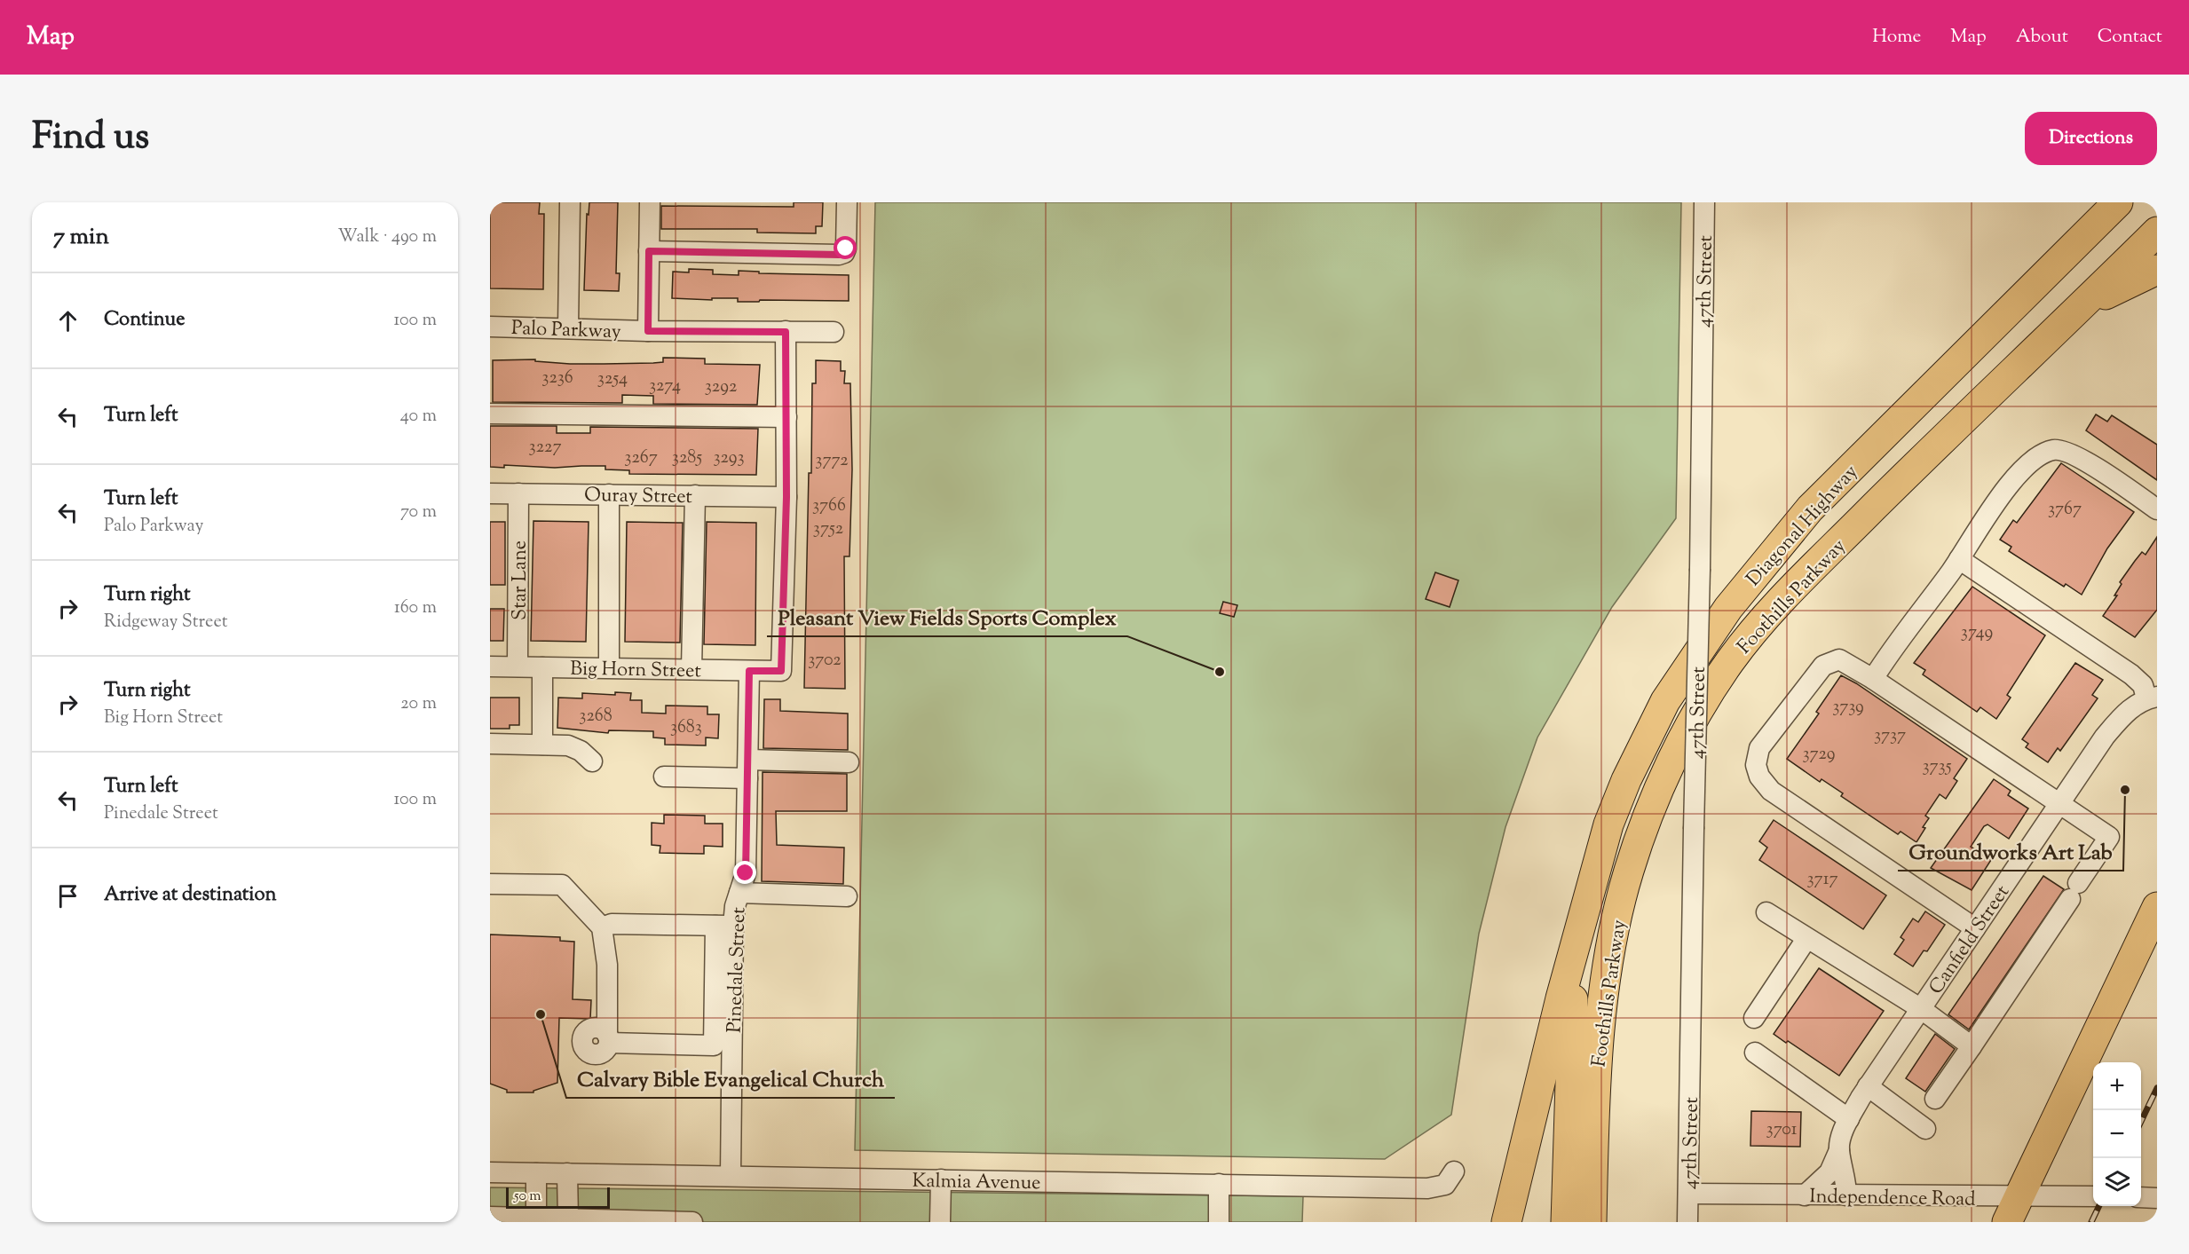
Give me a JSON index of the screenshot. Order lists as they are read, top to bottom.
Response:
{
  "streets": {
    "highway": ["Diagonal Highway", "Foothills Parkway"],
    "street": [
      "47th Street",
      "Palo Parkway",
      "Ouray Street",
      "Star Lane",
      "Big Horn Street",
      "Canfield Street",
      "Pinedale Street",
      "Kalmia Avenue",
      "Independence Road"
    ]
  },
  "crossings": [
    ["47th Street", "Independence Road"],
    ["Ouray Street", "Star Lane"],
    ["Ouray Street", "Big Horn Street"],
    ["Diagonal Highway", "Foothills Parkway"],
    ["Star Lane", "Big Horn Street"],
    ["Big Horn Street", "Pinedale Street"],
    ["Canfield Street", "Independence Road"],
    ["Pinedale Street", "Kalmia Avenue"]
  ],
  "places": ["Pleasant View Fields Sports Complex", "Groundworks Art Lab", "Calvary Bible Evangelical Church"],
  "house_numbers": [
    "3236",
    "3254",
    "3274",
    "3292",
    "3227",
    "3267",
    "3285",
    "3293",
    "3772",
    "3766",
    "3767",
    "3752",
    "3749",
    "3702",
    "3739",
    "3268",
    "3683",
    "3737",
    "3729",
    "3735",
    "3717",
    "3701"
  ],
  "scale_bar": "50 m",
  "page": {
    "header": "Map",
    "nav": [
      "Home",
      "Map",
      "About",
      "Contact"
    ],
    "title": "Find us",
    "buttons": "Directions",
    "heading": ["7 min", "Walk · 490 m"],
    "list": [
      ["Continue", "100 m"],
      ["Turn left", "40 m"],
      ["Turn left", "Palo Parkway", "70 m"],
      ["Turn right", "Ridgeway Street", "160 m"],
      ["Turn right", "Big Horn Street", "20 m"],
      ["Turn left", "Pinedale Street", "100 m"],
      "Arrive at destination"
    ],
    "map_buttons": ["+", "−"],
    "scale": "50 m"
  }
}
